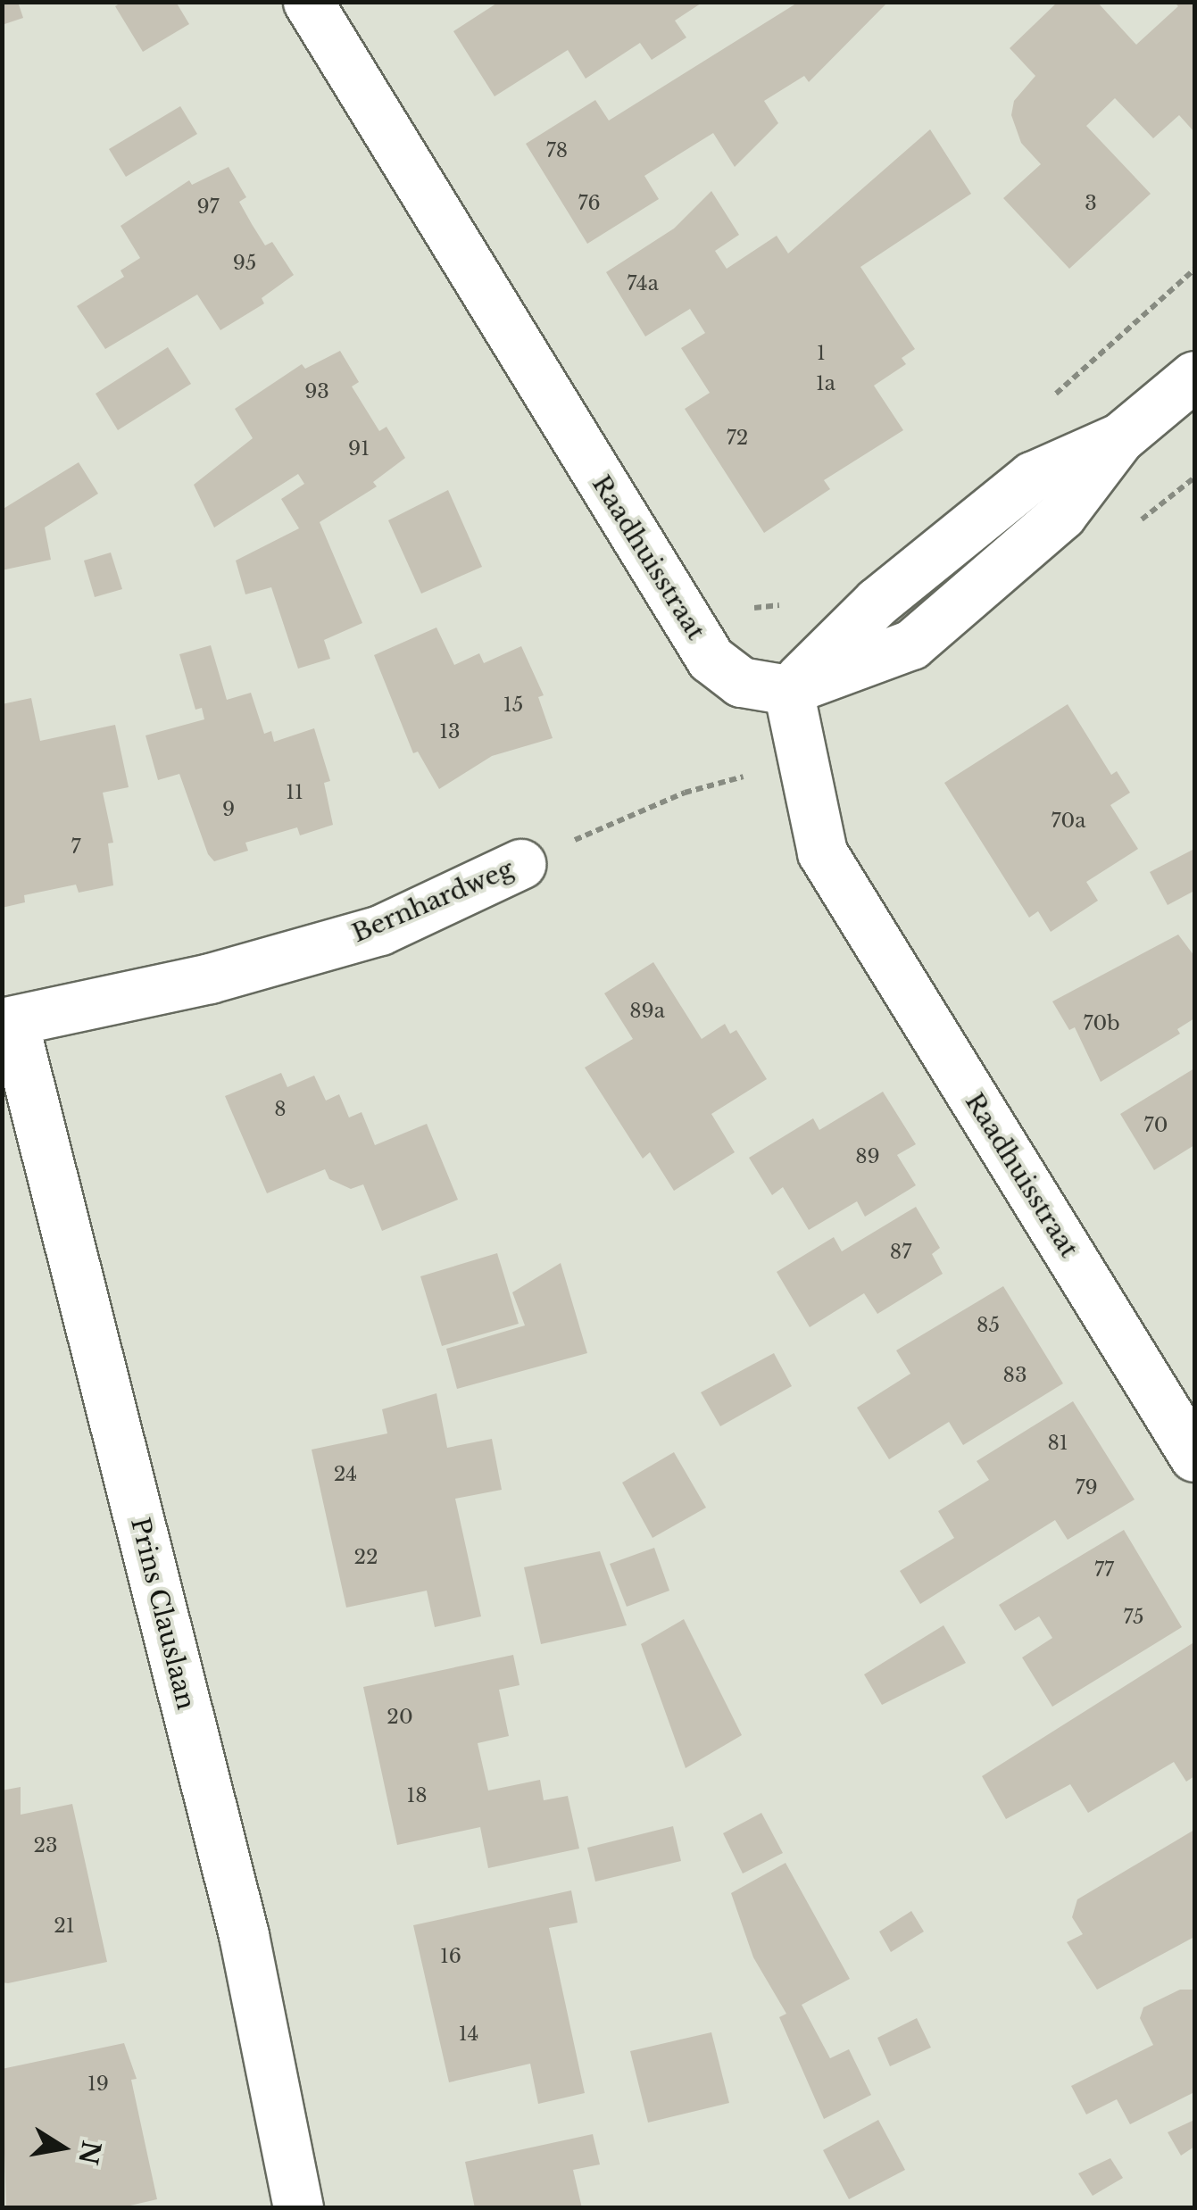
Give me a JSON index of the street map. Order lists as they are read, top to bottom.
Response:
{
  "streets": {
    "street": ["Raadhuisstraat", "Bernhardweg", "Prins Clauslaan"]
  },
  "crossings": [
    ["Raadhuisstraat", "Bernhardweg"],
    ["Bernhardweg", "Prins Clauslaan"]
  ],
  "house_numbers": [
    "78",
    "76",
    "3",
    "97",
    "95",
    "74a",
    "1",
    "1a",
    "93",
    "72",
    "91",
    "15",
    "13",
    "11",
    "9",
    "70a",
    "7",
    "89a",
    "70b",
    "8",
    "70",
    "89",
    "87",
    "85",
    "83",
    "81",
    "24",
    "79",
    "22",
    "77",
    "75",
    "20",
    "18",
    "23",
    "21",
    "16",
    "14",
    "19"
  ],
  "north": "right"
}
